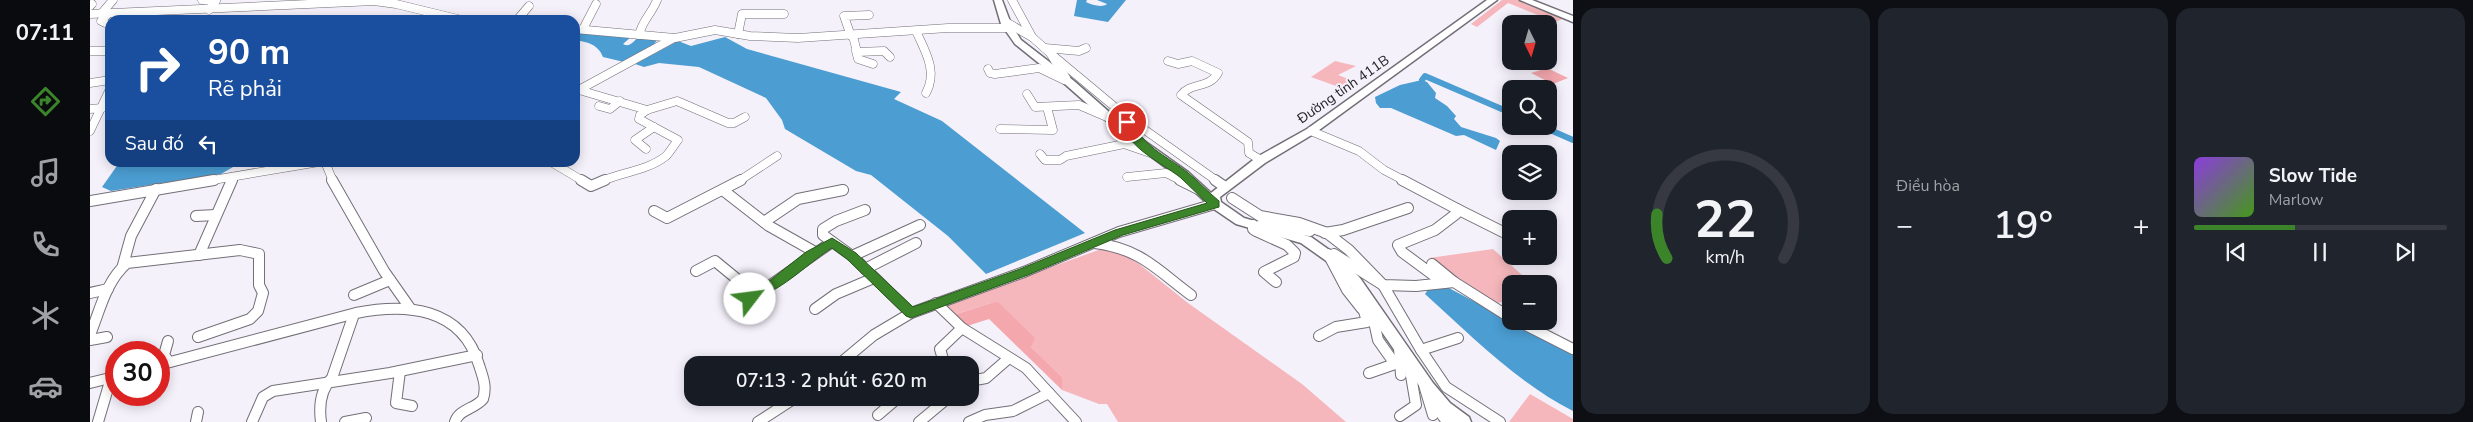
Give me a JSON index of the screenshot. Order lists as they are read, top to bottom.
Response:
{
  "streets": {
    "main road": ["Đường tỉnh 411B"]
  },
  "north": "bottom",
  "page": {
    "tabs": "07:11",
    "tile": "Điều hòa",
    "map_buttons": ["+", "−"],
    "turn": ["90 m", "Rẽ phải"],
    "then": "Sau đó",
    "song": ["Slow Tide", "Marlow"],
    "heat": ["−", "19°", "+"],
    "limit": "30",
    "trip": "07:13 · 2 phút · 620 m",
    "gauge": ["22", "km/h"]
  }
}
